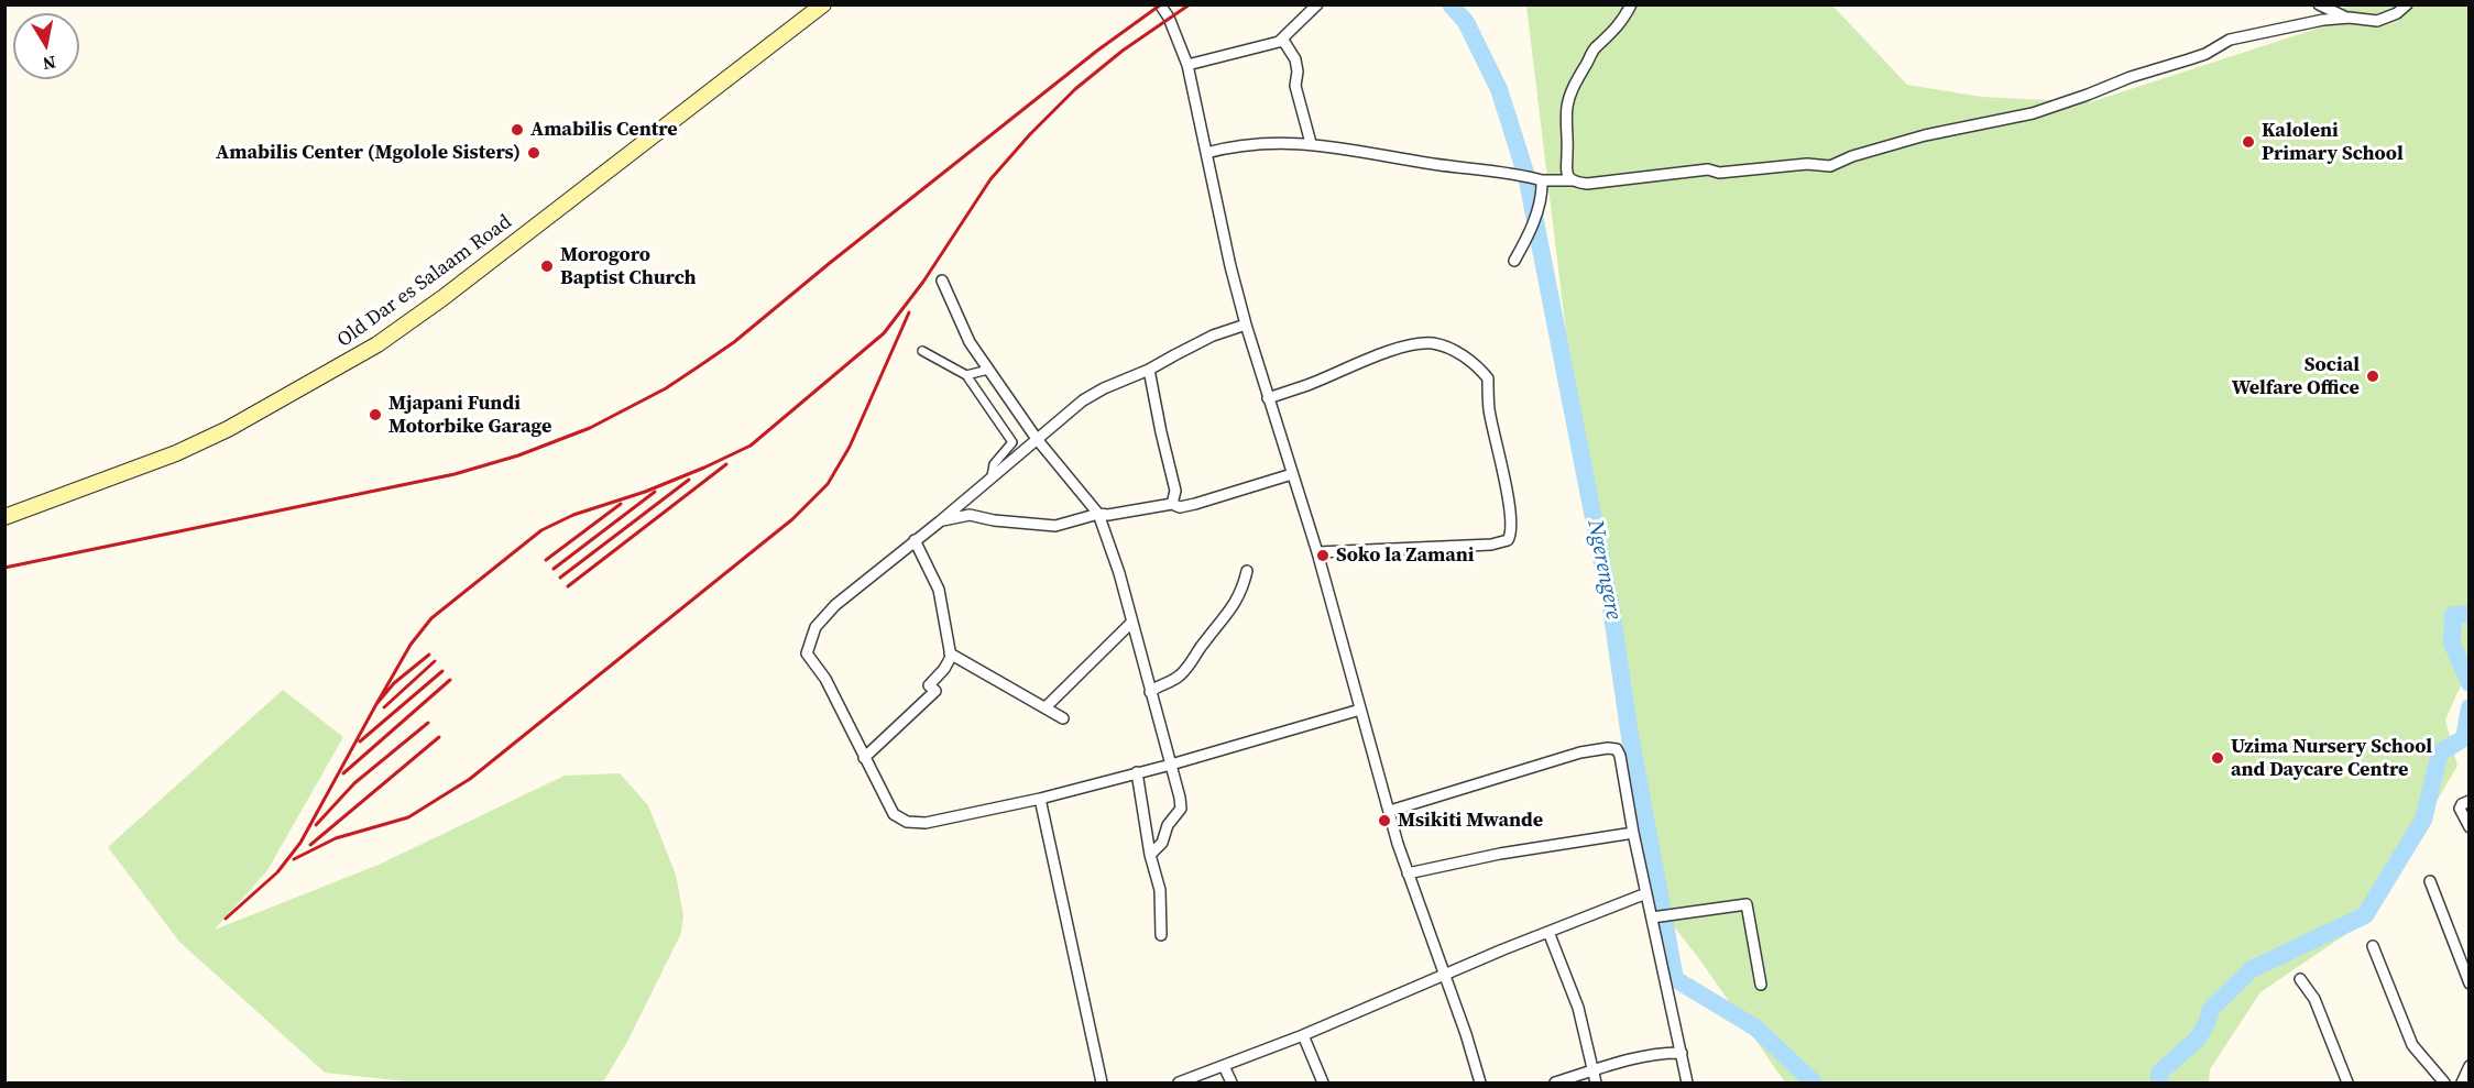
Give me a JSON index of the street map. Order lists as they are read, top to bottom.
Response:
{
  "streets": {
    "main road": ["Old Dar es Salaam Road"]
  },
  "water": ["Ngerengere"],
  "places": [
    "Amabilis Centre",
    "Kaloleni Primary School",
    "Amabilis Center (Mgolole Sisters)",
    "Morogoro Baptist Church",
    "Social Welfare Office",
    "Mjapani Fundi Motorbike Garage",
    "Soko la Zamani",
    "Uzima Nursery School and Daycare Centre",
    "Msikiti Mwande"
  ],
  "north": "bottom"
}
